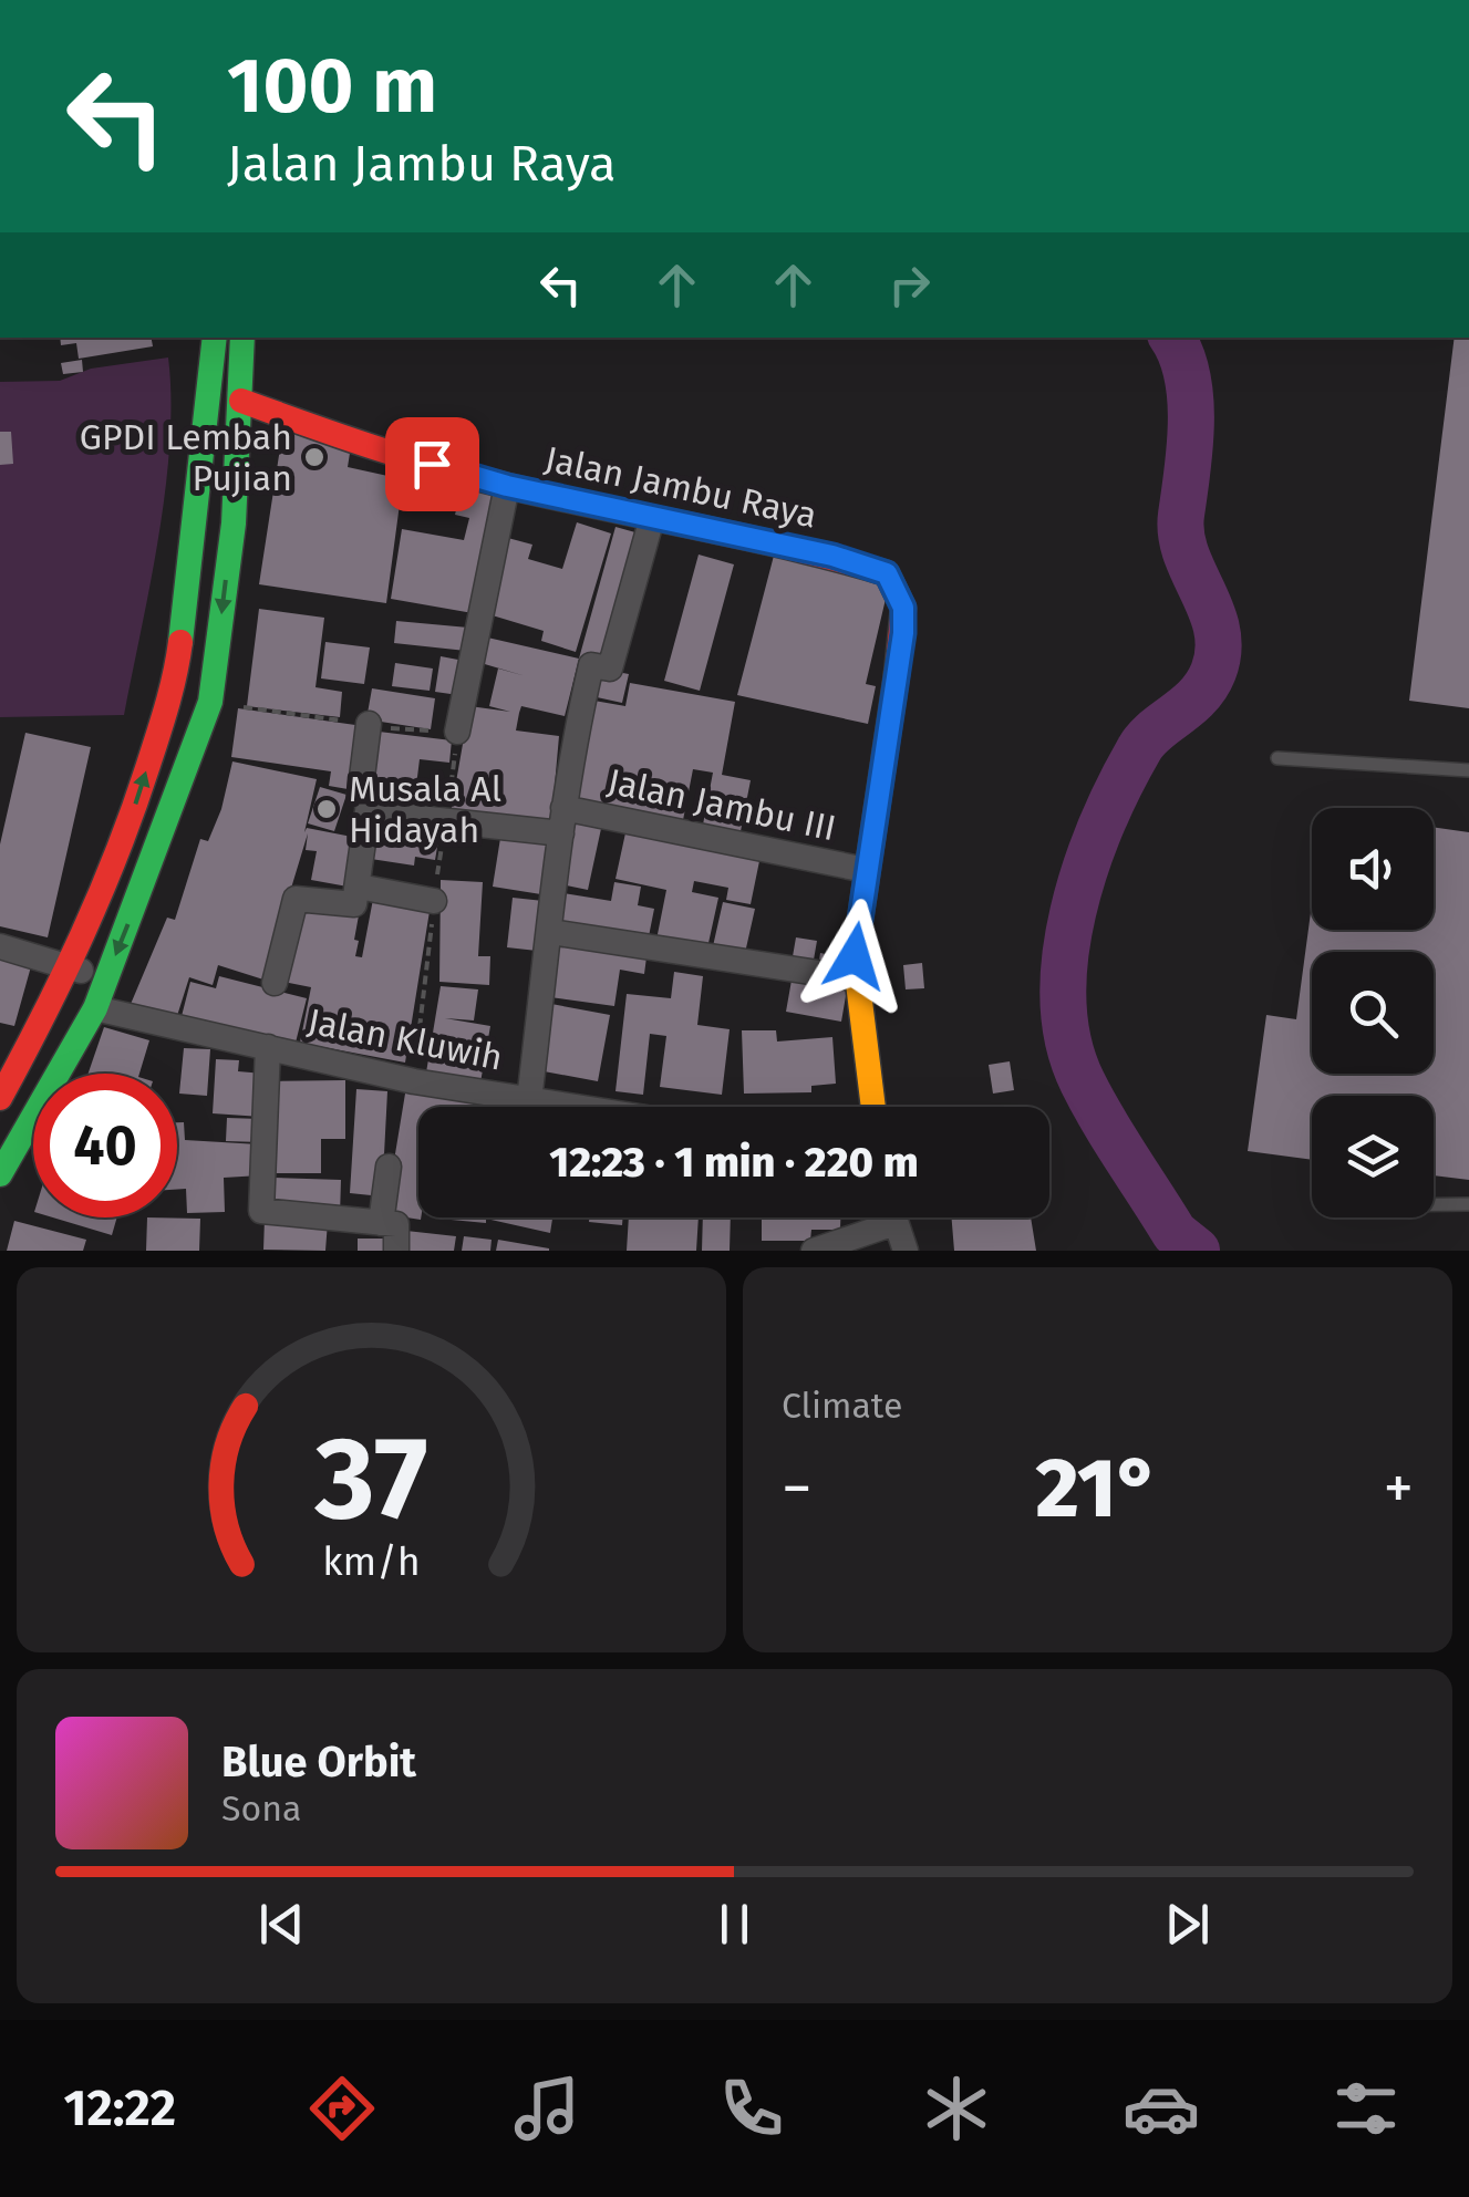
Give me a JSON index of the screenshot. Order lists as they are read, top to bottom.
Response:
{
  "streets": {
    "main road": ["Jalan Jambu Raya"],
    "street": ["Jalan Jambu III", "Jalan Kluwih"]
  },
  "crossings": [
    ["Jalan Jambu Raya", "Jalan Jambu III"]
  ],
  "places": ["GPDI Lembah Pujian", "Musala Al Hidayah"],
  "page": {
    "turn": ["100 m", "Jalan Jambu Raya"],
    "limit": "40",
    "trip": "12:23 · 1 min · 220 m",
    "tile": "Climate",
    "heat": ["−", "21°", "+"],
    "song": ["Blue Orbit", "Sona"],
    "tabs": "12:22",
    "gauge": ["37", "km/h"]
  }
}
